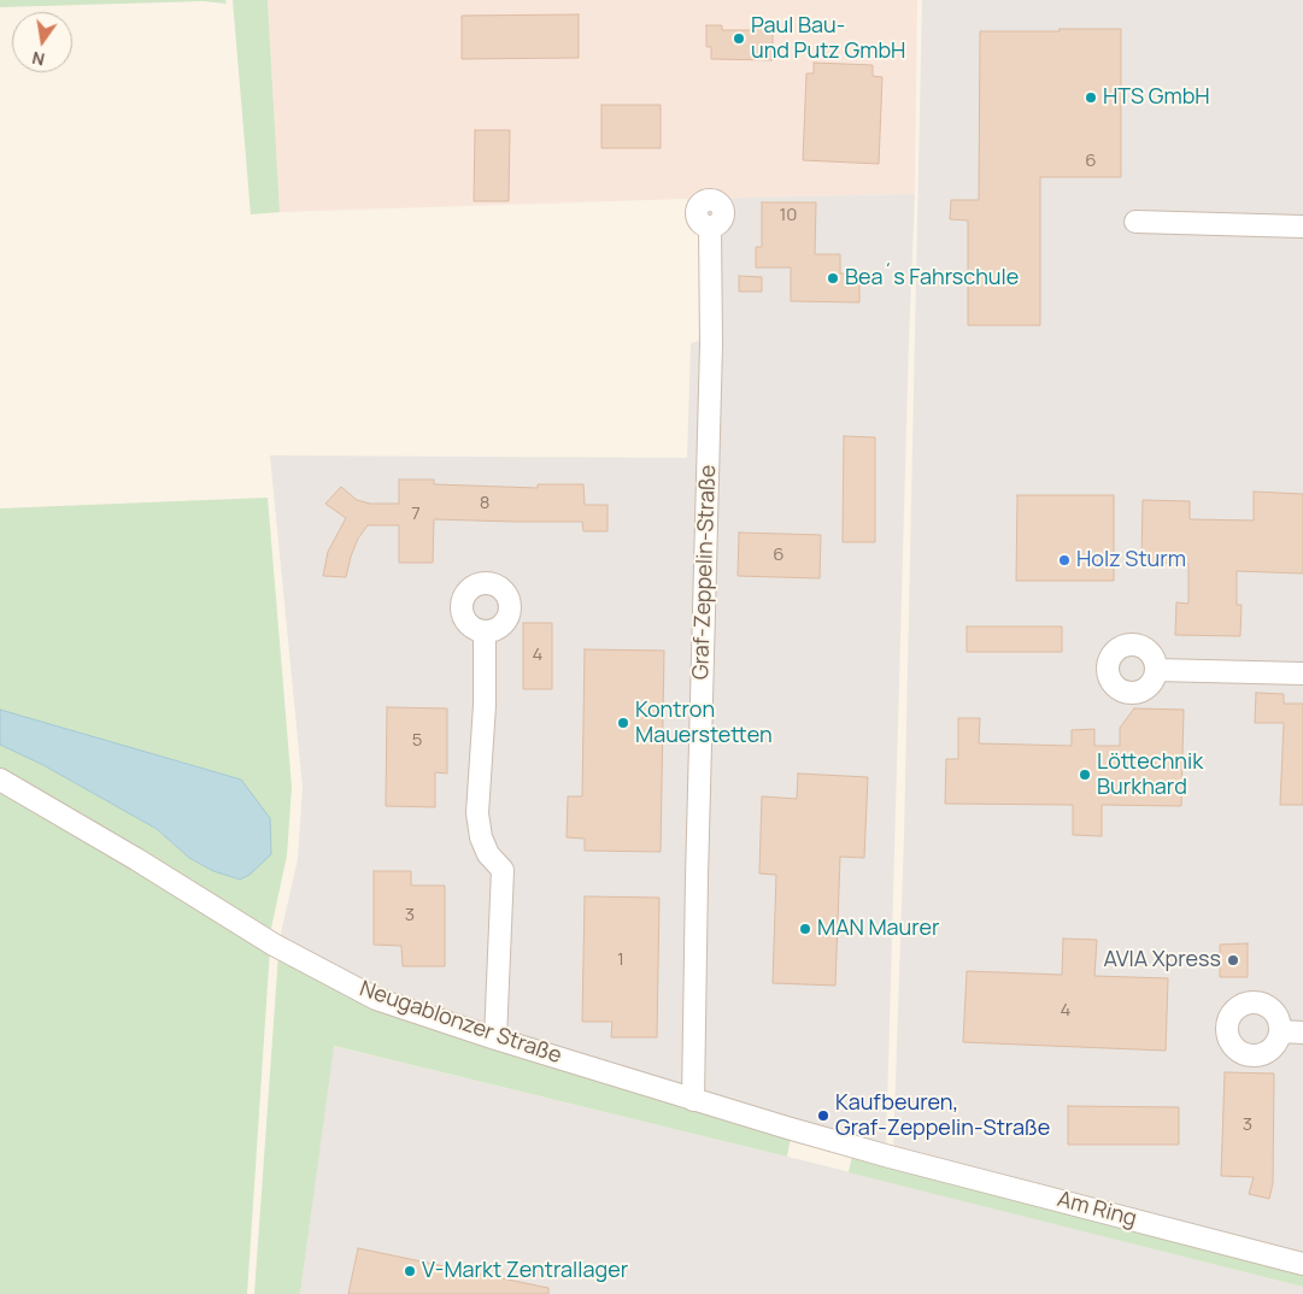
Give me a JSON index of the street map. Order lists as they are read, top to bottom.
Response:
{
  "streets": {
    "street": ["Graf-Zeppelin-Straße", "Neugablonzer Straße", "Am Ring"]
  },
  "crossings": [
    ["Graf-Zeppelin-Straße", "Neugablonzer Straße"],
    ["Neugablonzer Straße", "Am Ring"]
  ],
  "places": [
    "Paul Bau- und Putz GmbH",
    "HTS GmbH",
    "Bea´s Fahrschule",
    "Holz Sturm",
    "Kontron Mauerstetten",
    "Löttechnik Burkhard",
    "MAN Maurer",
    "AVIA Xpress",
    "Kaufbeuren, Graf-Zeppelin-Straße",
    "V-Markt Zentrallager"
  ],
  "house_numbers": [
    "6",
    "10",
    "8",
    "7",
    "6",
    "4",
    "5",
    "3",
    "1",
    "4",
    "3"
  ],
  "north": "bottom"
}
